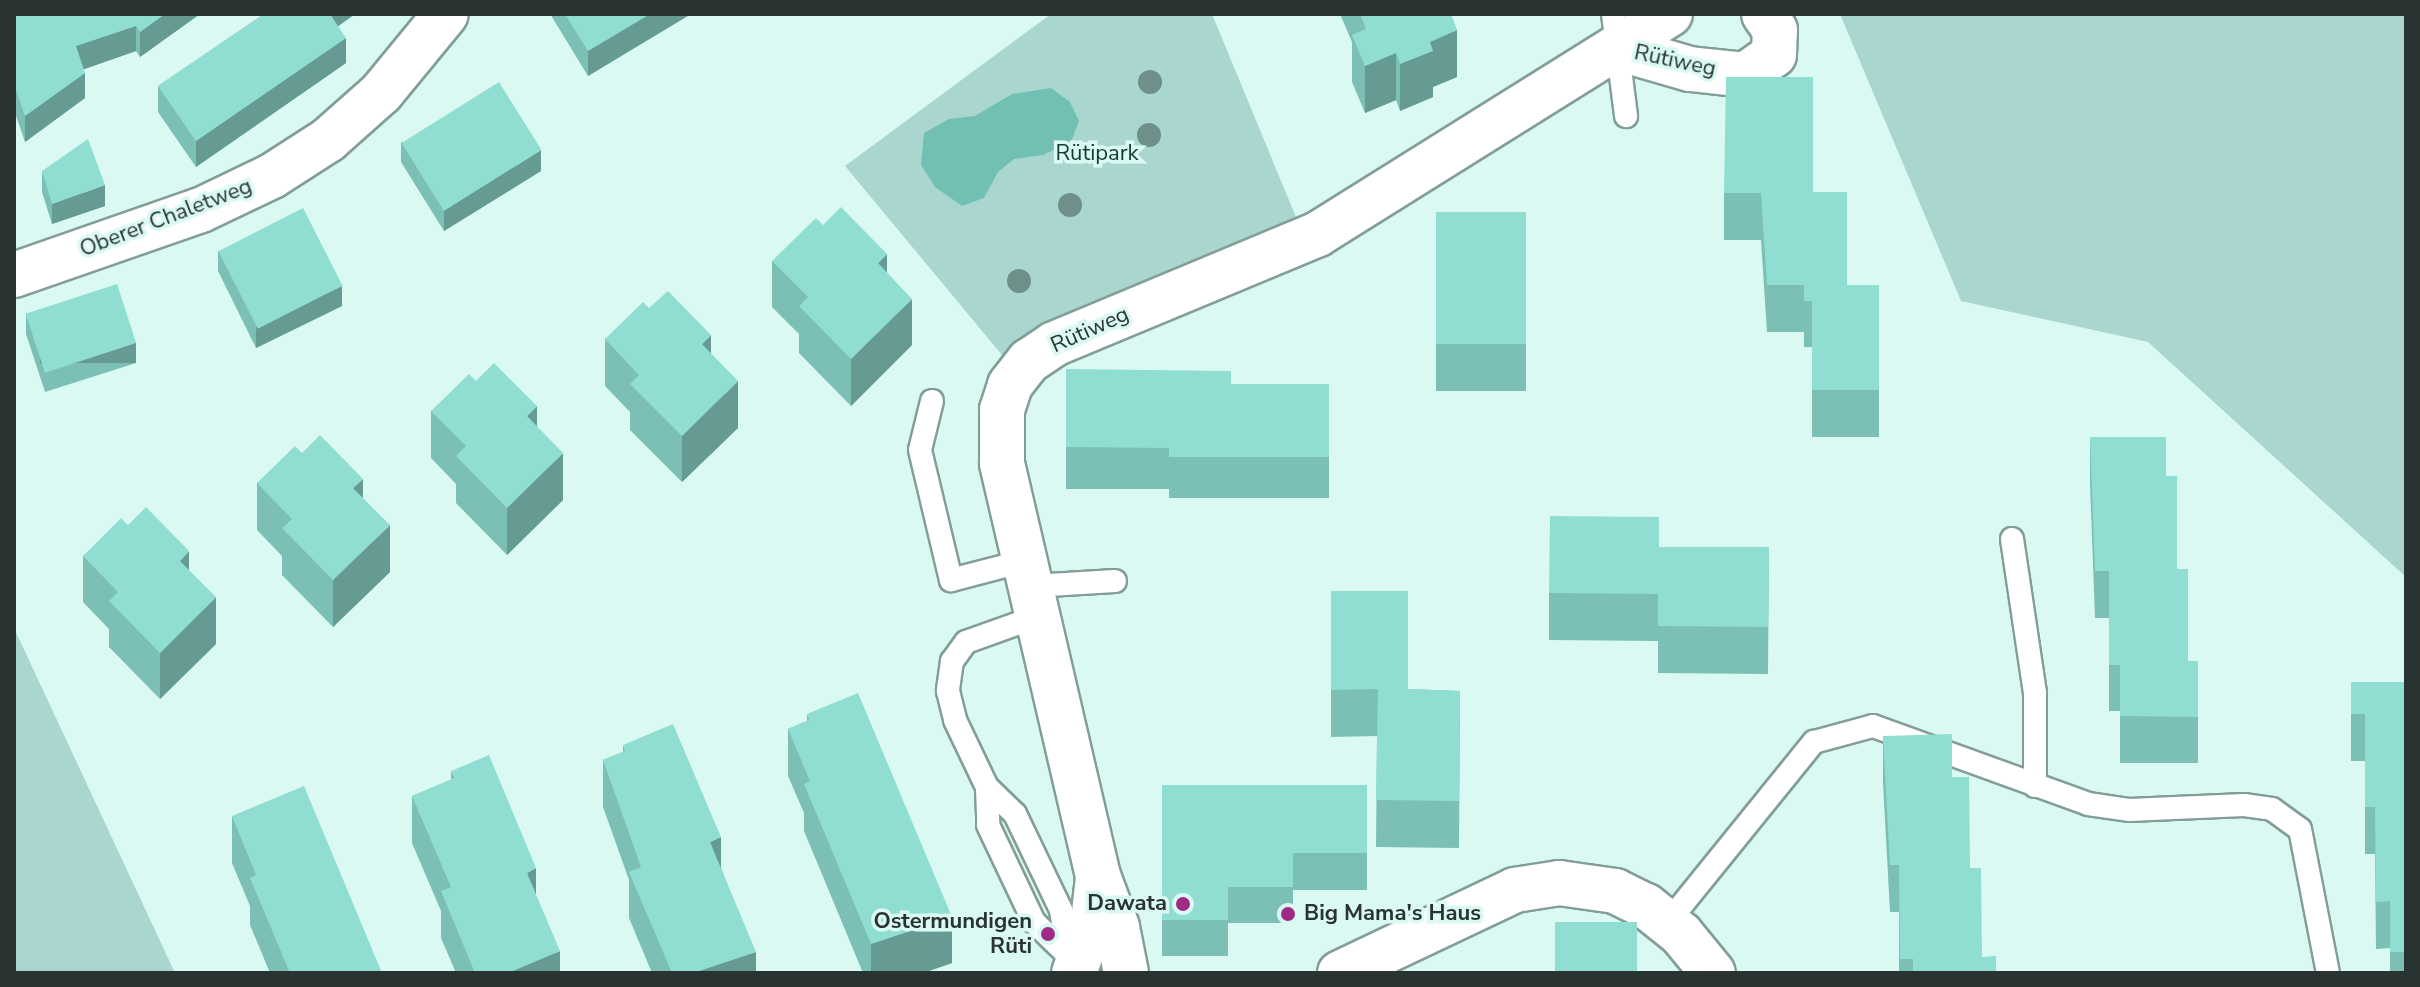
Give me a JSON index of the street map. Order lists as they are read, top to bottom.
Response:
{
  "streets": {
    "street": ["Rütiweg", "Oberer Chaletweg"]
  },
  "parks": ["Rütipark"],
  "places": ["Dawata", "Big Mama's Haus", "Ostermundigen Rüti"]
}
